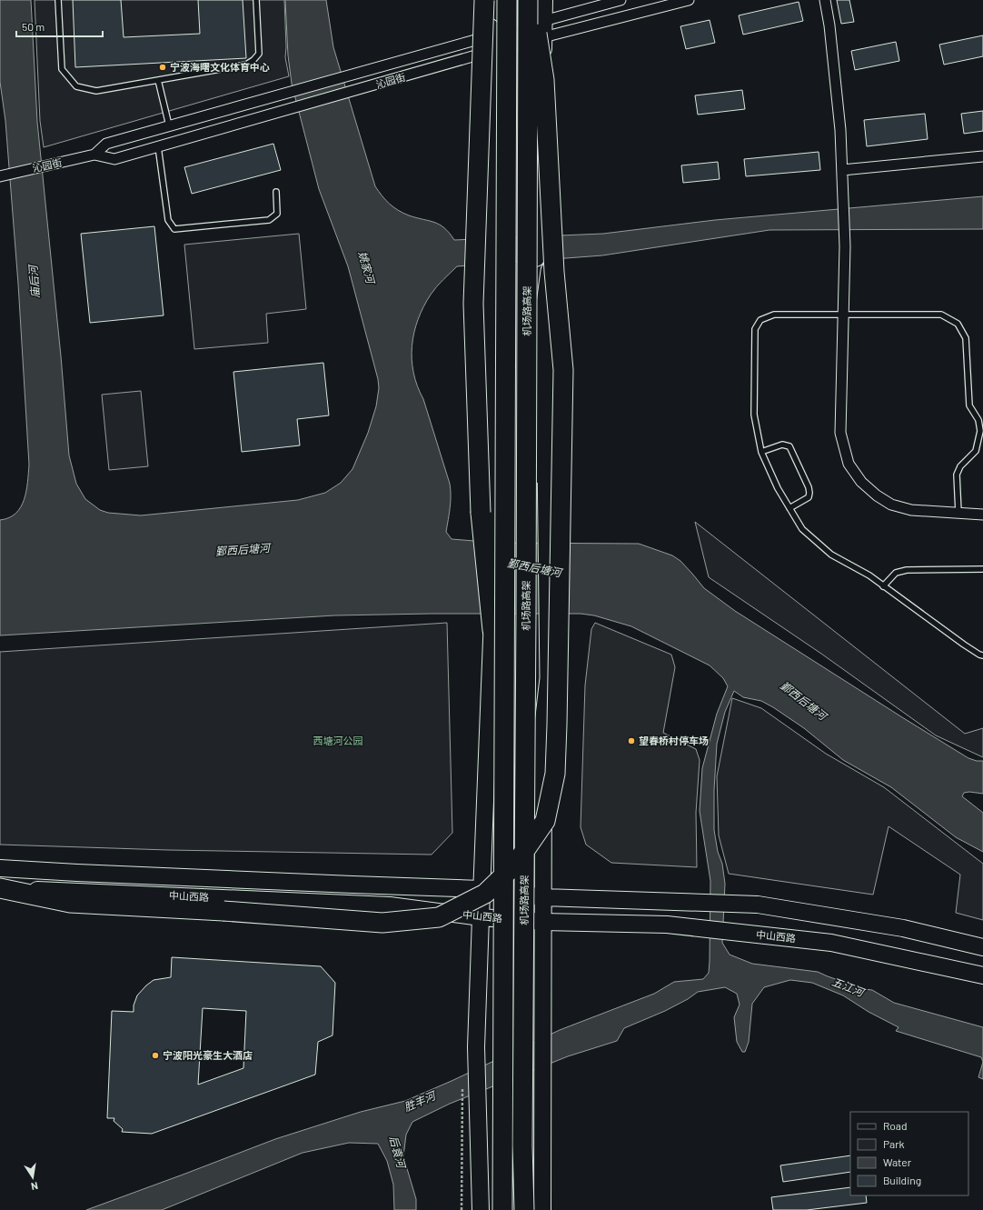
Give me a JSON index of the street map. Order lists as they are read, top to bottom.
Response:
{
  "streets": {
    "highway": ["机场路高架"],
    "main road": ["中山西路"],
    "street": ["沁园街"]
  },
  "water": [
    "姚家河",
    "庙后河",
    "鄞西后塘河",
    "五江河",
    "胜丰河",
    "后袁河"
  ],
  "parks": ["西塘河公园"],
  "places": ["宁波海曙文化体育中心", "望春桥村停车场", "宁波阳光豪生大酒店"],
  "legend": [
    "Road",
    "Park",
    "Water",
    "Building"
  ],
  "scale_bar": "50 m",
  "north": "bottom"
}
